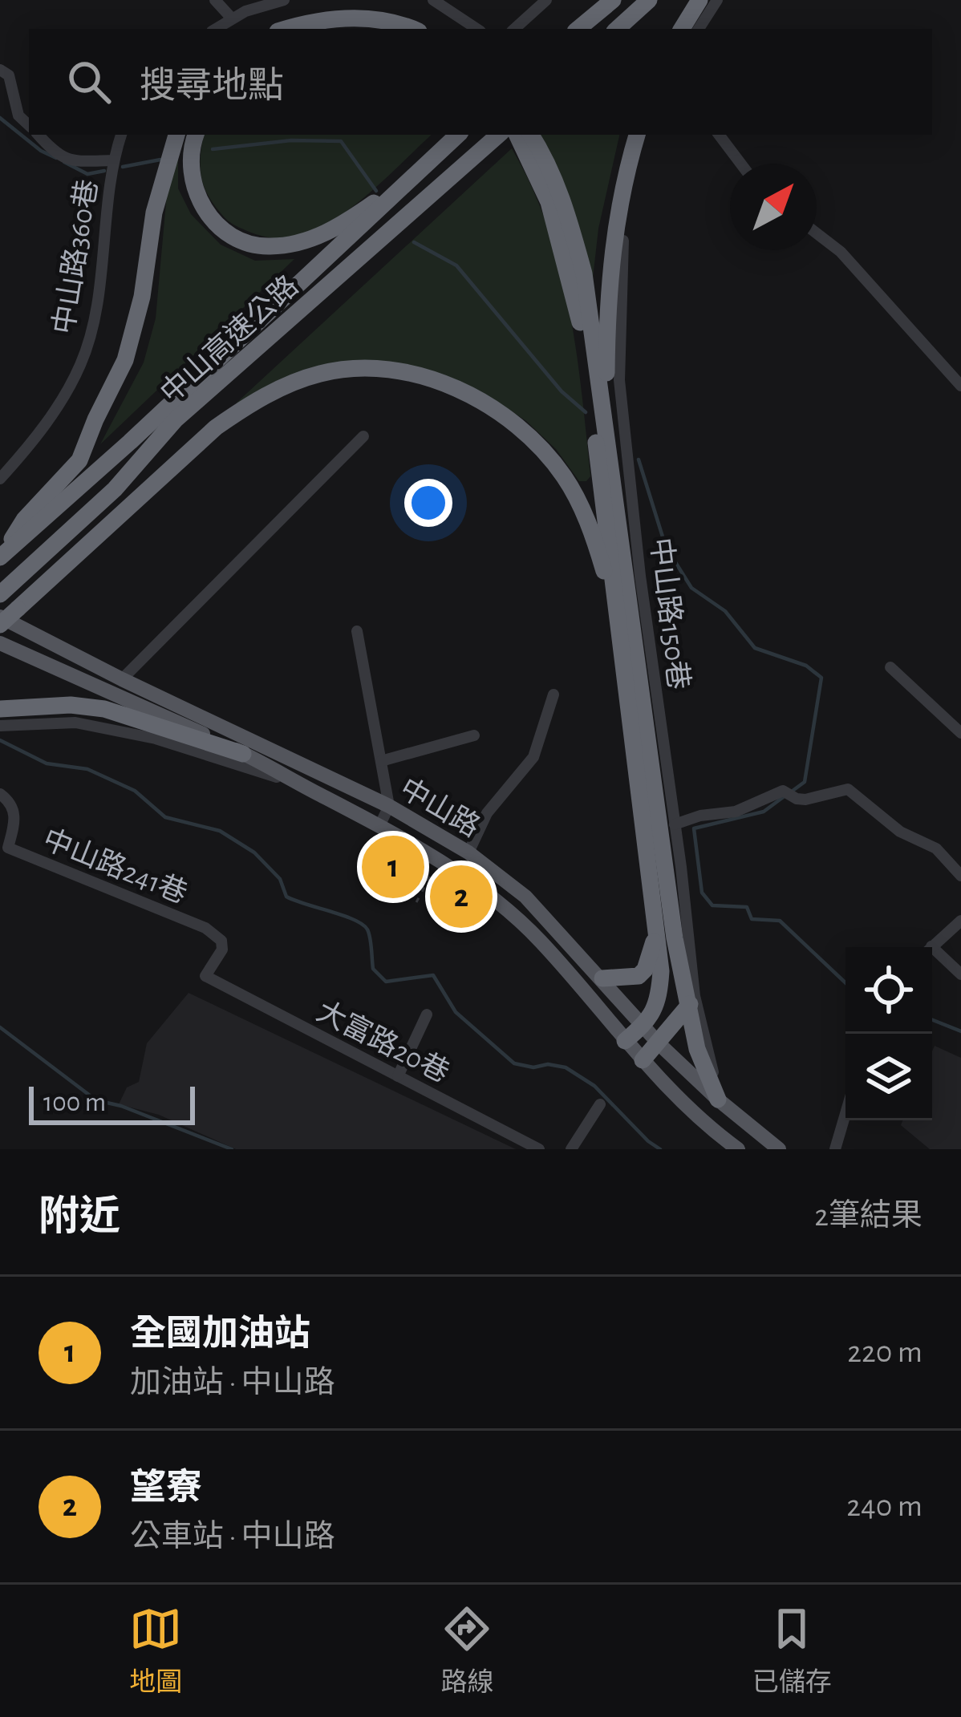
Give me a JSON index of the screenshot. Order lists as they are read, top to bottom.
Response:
{
  "streets": {
    "highway": ["中山高速公路"],
    "main road": ["中山路"],
    "street": [
      "中山路360巷",
      "中山路150巷",
      "中山路241巷",
      "大富路20巷"
    ]
  },
  "crossings": [
    ["中山路150巷", "中山路"],
    ["中山路241巷", "大富路20巷"]
  ],
  "scale_bar": "100 m",
  "north": "top right",
  "page": {
    "search": "搜尋地點",
    "pins": ["1", "2"],
    "scale": "100 m",
    "heading": ["附近", "2筆結果"],
    "list": [
      {
        "mark": "1",
        "name": "全國加油站",
        "note": "加油站 · 中山路",
        "value": "220 m"
      },
      {
        "mark": "2",
        "name": "望寮",
        "note": "公車站 · 中山路",
        "value": "240 m"
      }
    ],
    "nav": ["地圖", "路線", "已儲存"]
  }
}
